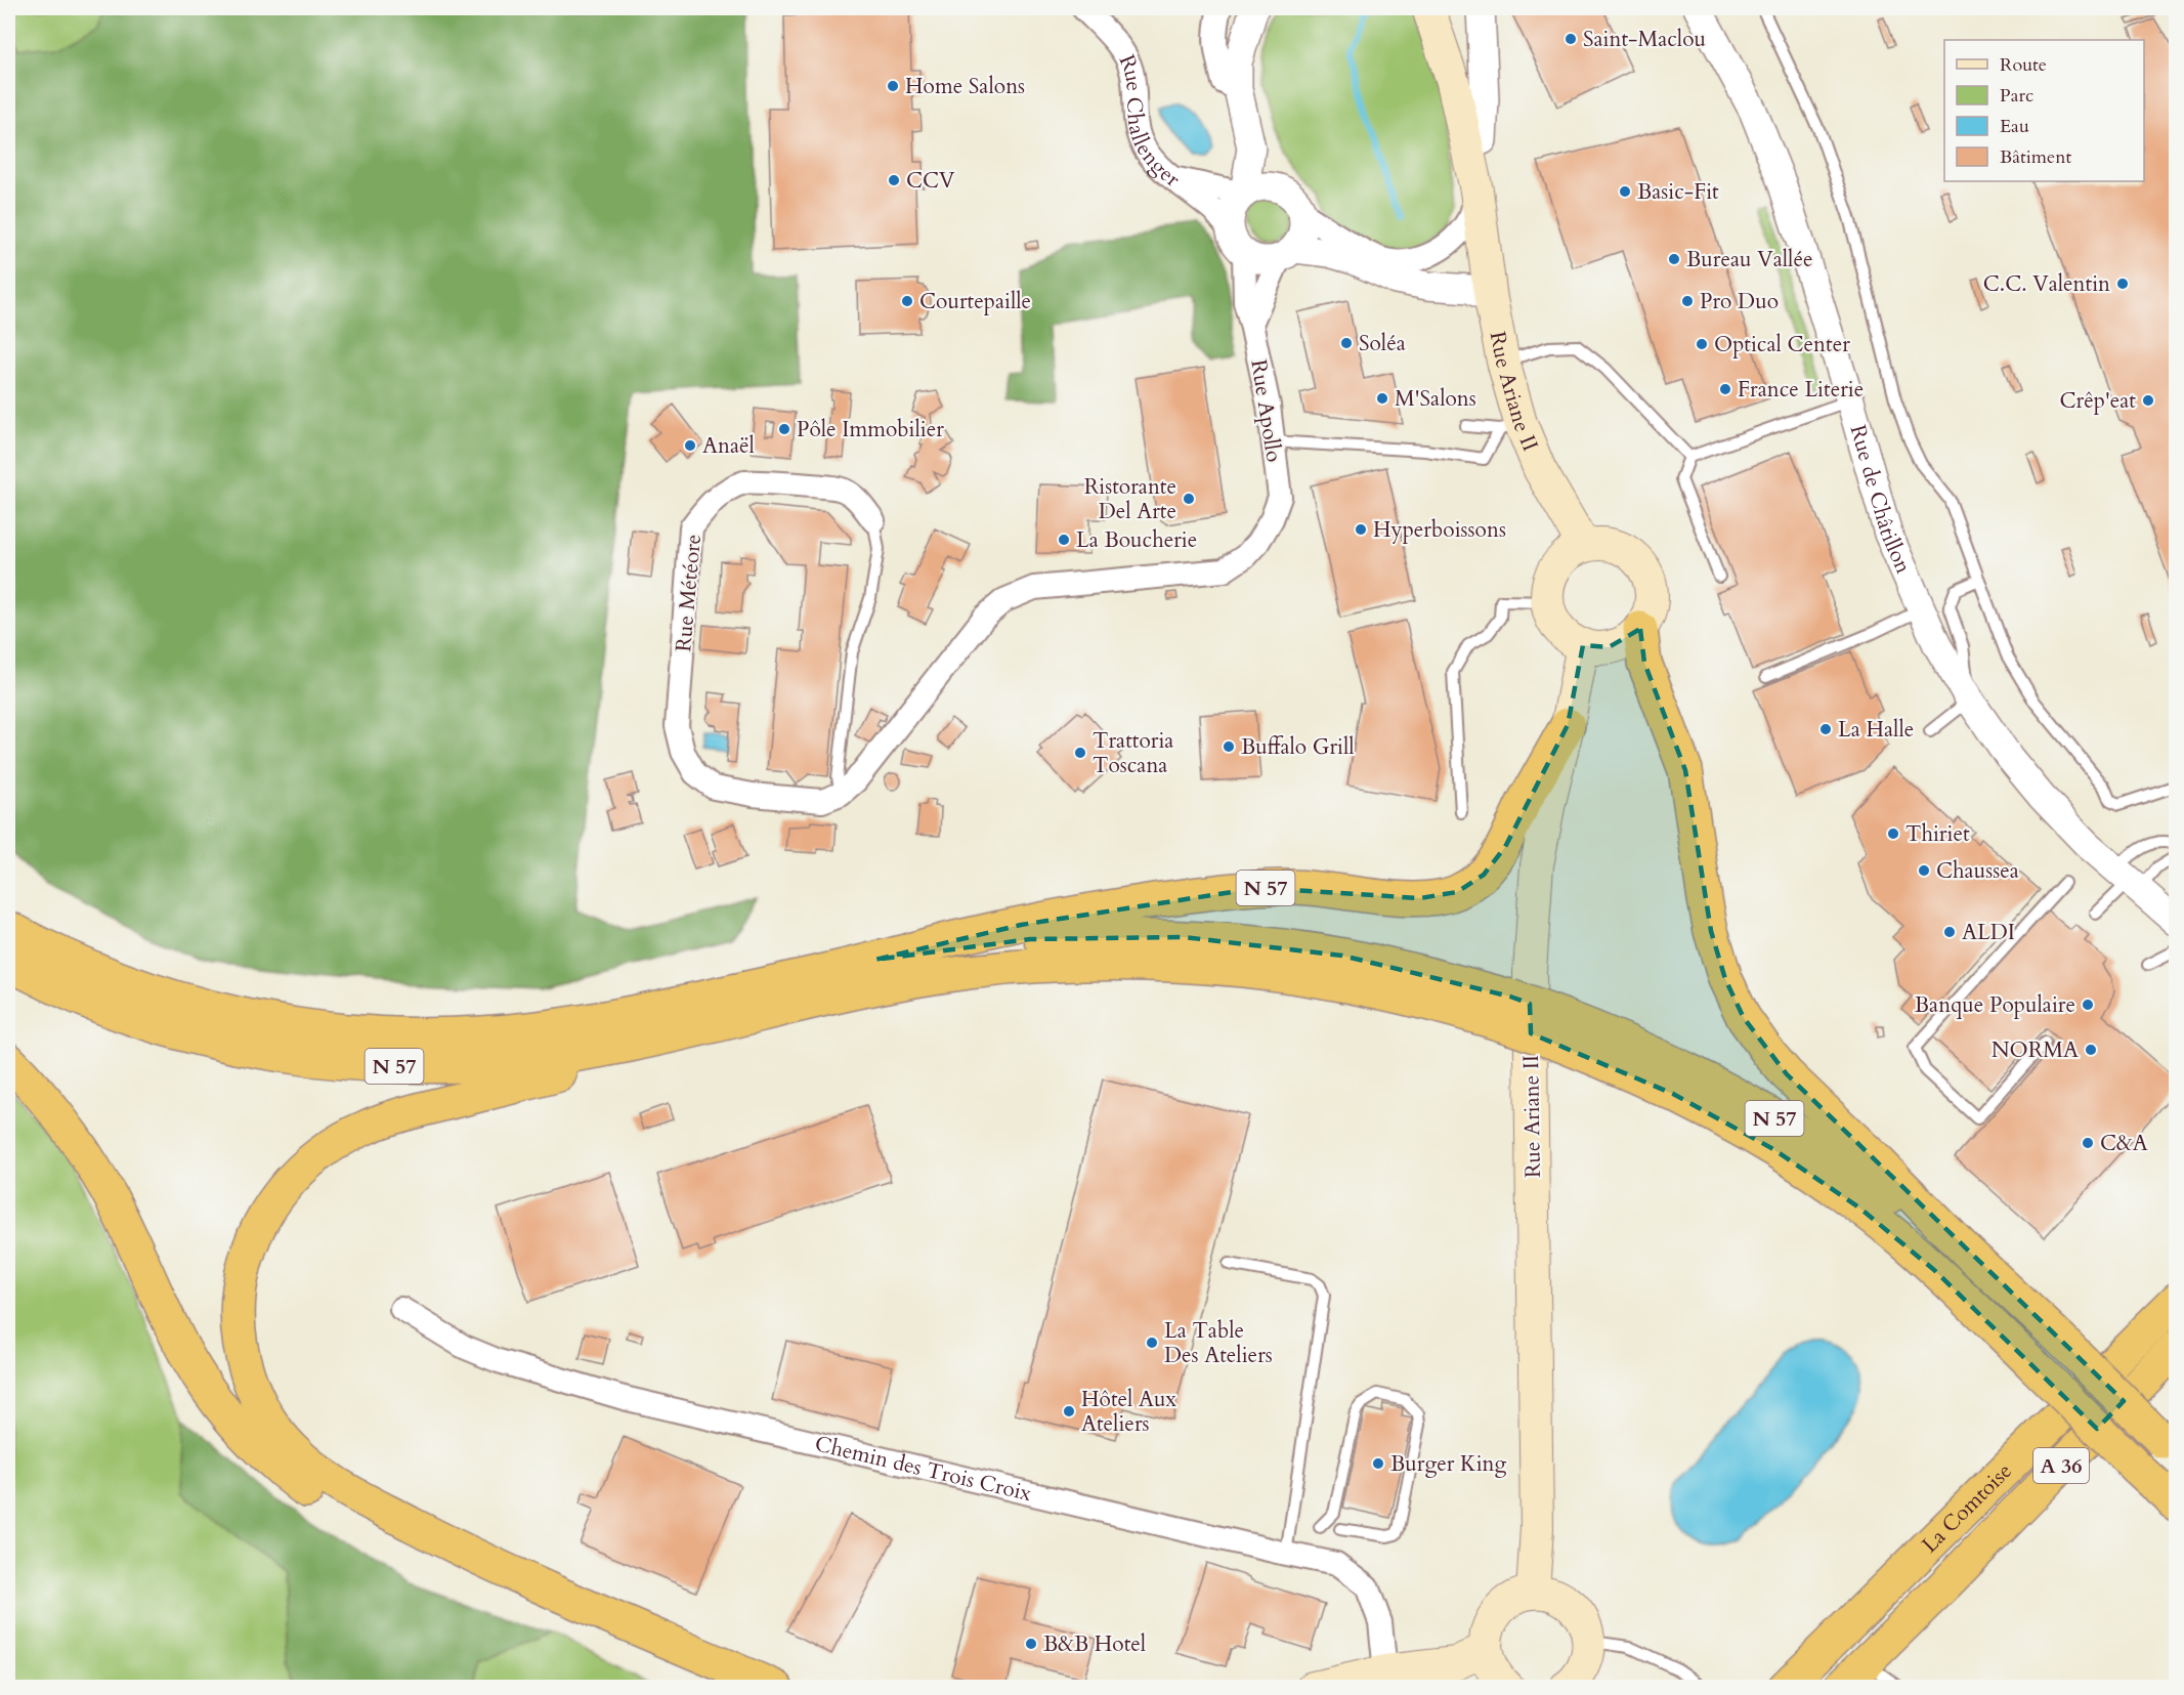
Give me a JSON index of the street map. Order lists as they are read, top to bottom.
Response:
{
  "streets": {
    "highway": ["N 57", "A 36", "La Comtoise"],
    "main road": ["Rue Ariane II"],
    "street": [
      "Rue Challenger",
      "Rue Apollo",
      "Rue de Châtillon",
      "Rue Météore",
      "Chemin des Trois Croix"
    ]
  },
  "crossings": [
    ["Rue Challenger", "Rue Apollo"],
    ["Rue Ariane II", "N 57"],
    ["Rue Apollo", "Rue Météore"]
  ],
  "places": [
    "Saint-Maclou",
    "Home Salons",
    "CCV",
    "Basic-Fit",
    "Bureau Vallée",
    "C.C. Valentin",
    "Courtepaille",
    "Pro Duo",
    "Soléa",
    "Optical Center",
    "France Literie",
    "M'Salons",
    "Crêp'eat",
    "Pôle Immobilier",
    "Anaël",
    "Ristorante Del Arte",
    "Hyperboissons",
    "La Boucherie",
    "La Halle",
    "Buffalo Grill",
    "Trattoria Toscana",
    "Thiriet",
    "Chaussea",
    "ALDI",
    "Banque Populaire",
    "NORMA",
    "C&A",
    "La Table Des Ateliers",
    "Hôtel Aux Ateliers",
    "Burger King",
    "B&B Hotel"
  ],
  "legend": [
    "Route",
    "Parc",
    "Eau",
    "Bâtiment"
  ]
}
